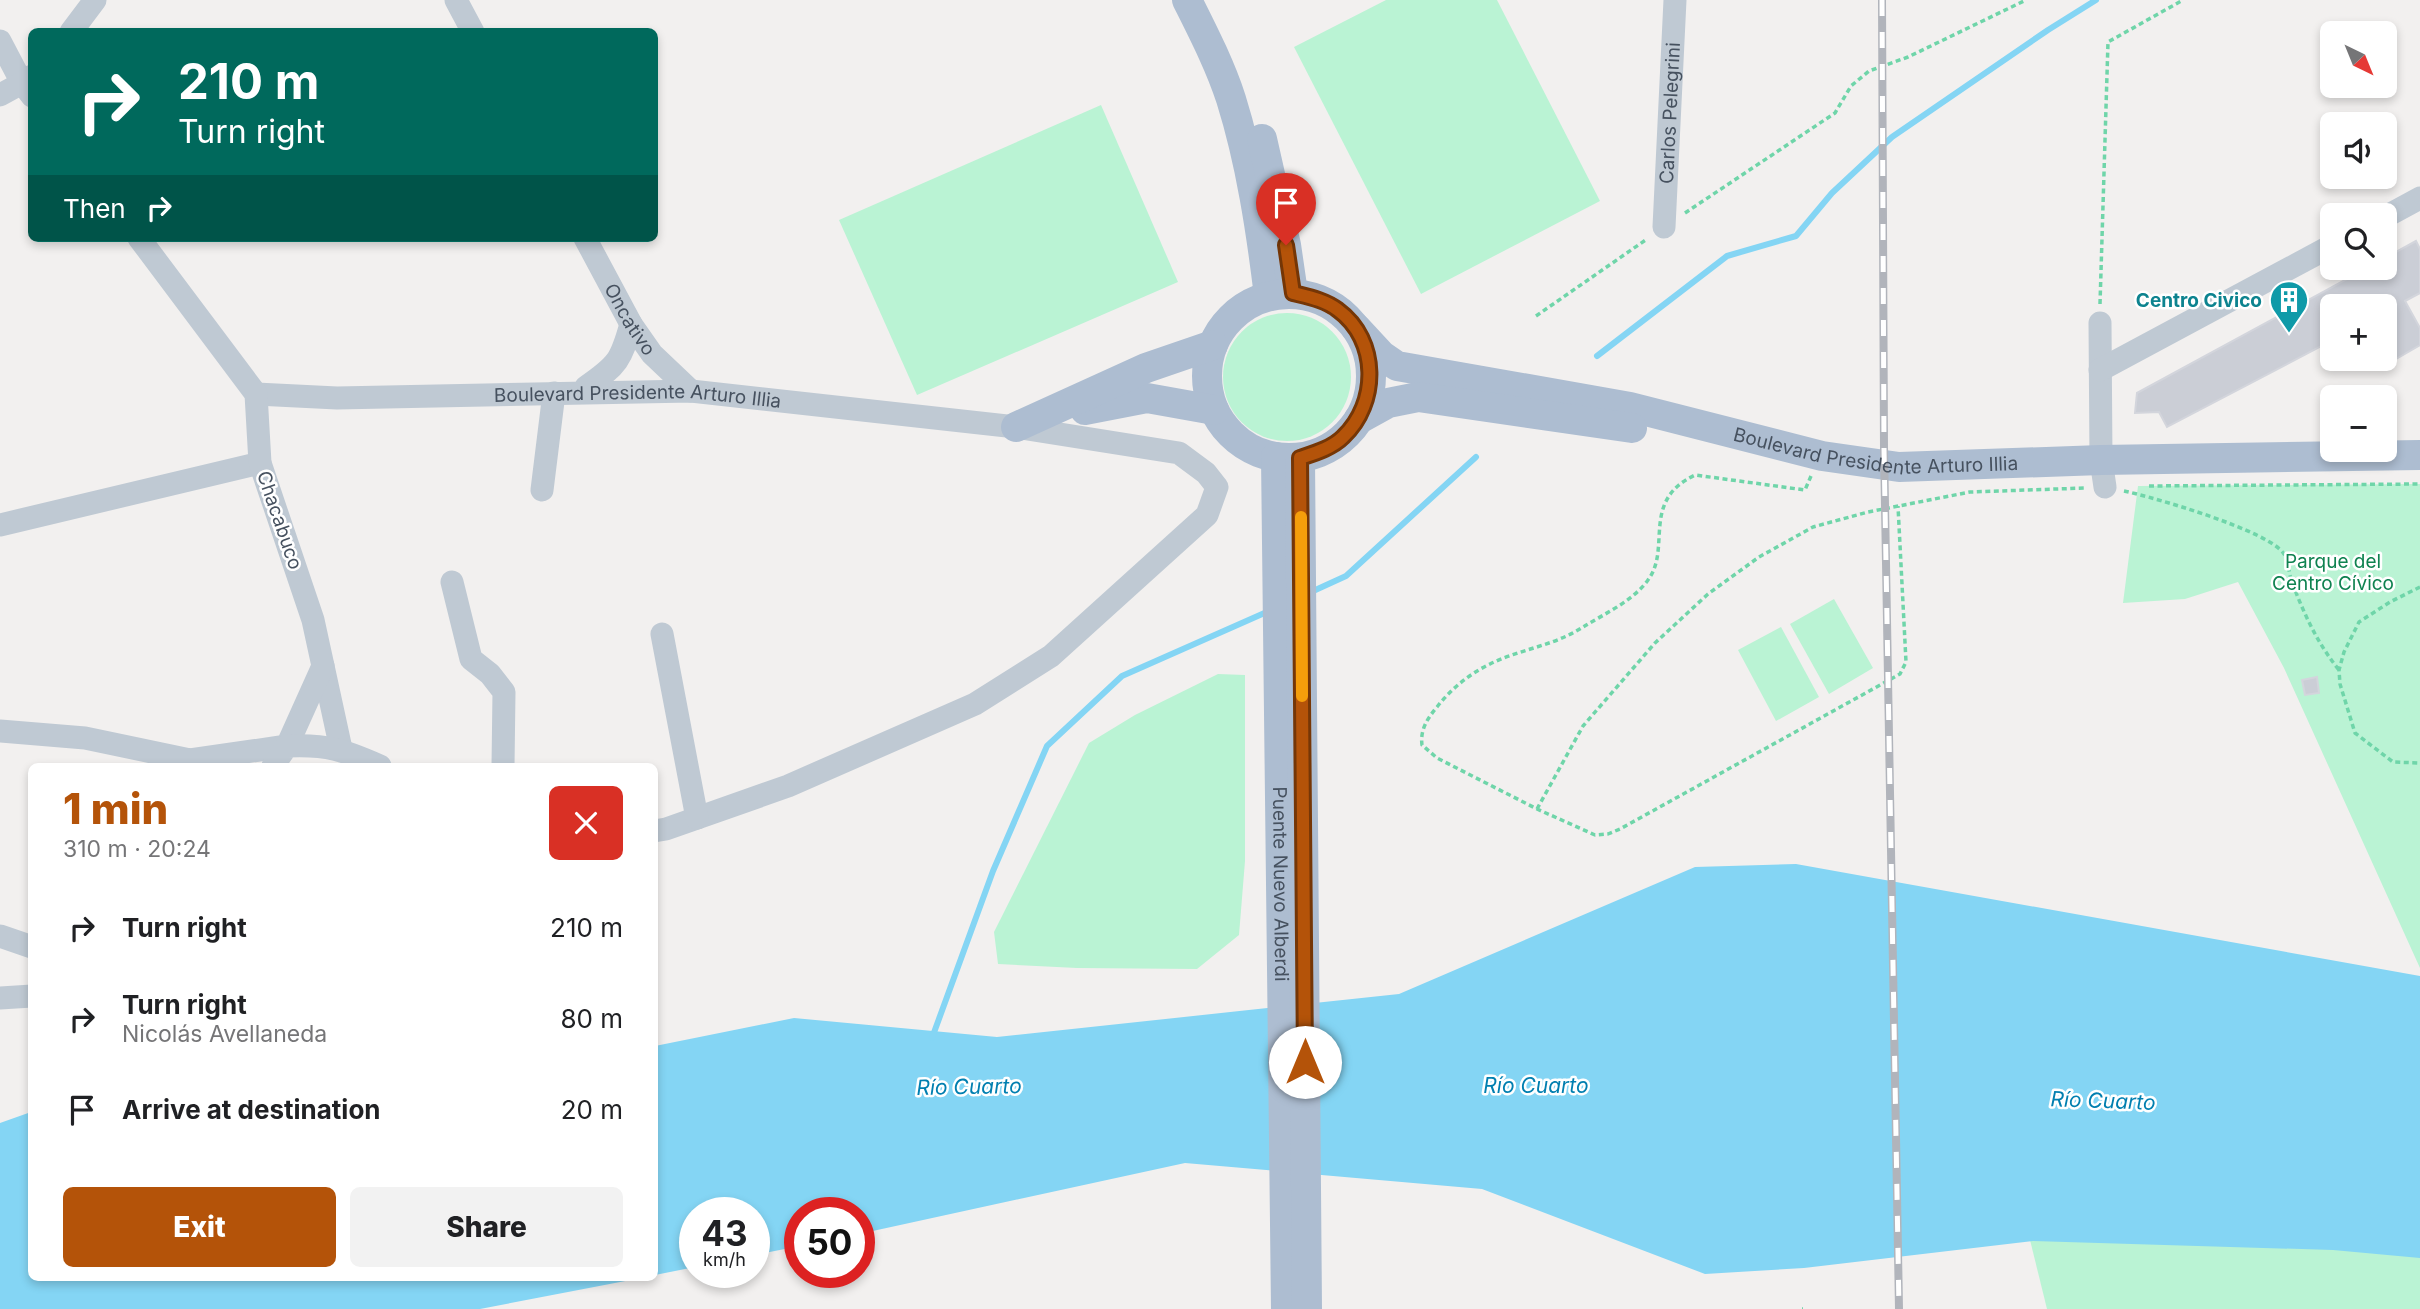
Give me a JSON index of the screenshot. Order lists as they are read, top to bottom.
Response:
{
  "streets": {
    "main road": ["Boulevard Presidente Arturo Illia", "Puente Nuevo Alberdi"],
    "street": ["Carlos Pelegrini", "Oncativo", "Chacabuco"]
  },
  "crossings": [
    ["Oncativo", "Boulevard Presidente Arturo Illia"],
    ["Boulevard Presidente Arturo Illia", "Chacabuco"],
    ["Boulevard Presidente Arturo Illia", "Puente Nuevo Alberdi"]
  ],
  "water": ["Río Cuarto"],
  "parks": ["Parque del Centro Cívico"],
  "places": {
    "building": ["Centro Civico"]
  },
  "north": "bottom right",
  "page": {
    "map_buttons": ["+", "−"],
    "turn": ["210 m", "Turn right"],
    "then": "Then",
    "heading": ["1 min", "310 m · 20:24"],
    "list": [
      {
        "name": "Turn right",
        "value": "210 m"
      },
      {
        "name": "Turn right",
        "note": "Nicolás Avellaneda",
        "value": "80 m"
      },
      {
        "name": "Arrive at destination",
        "value": "20 m"
      }
    ],
    "buttons": ["Exit", "Share"],
    "speed": "43 km/h",
    "limit": "50"
  }
}
